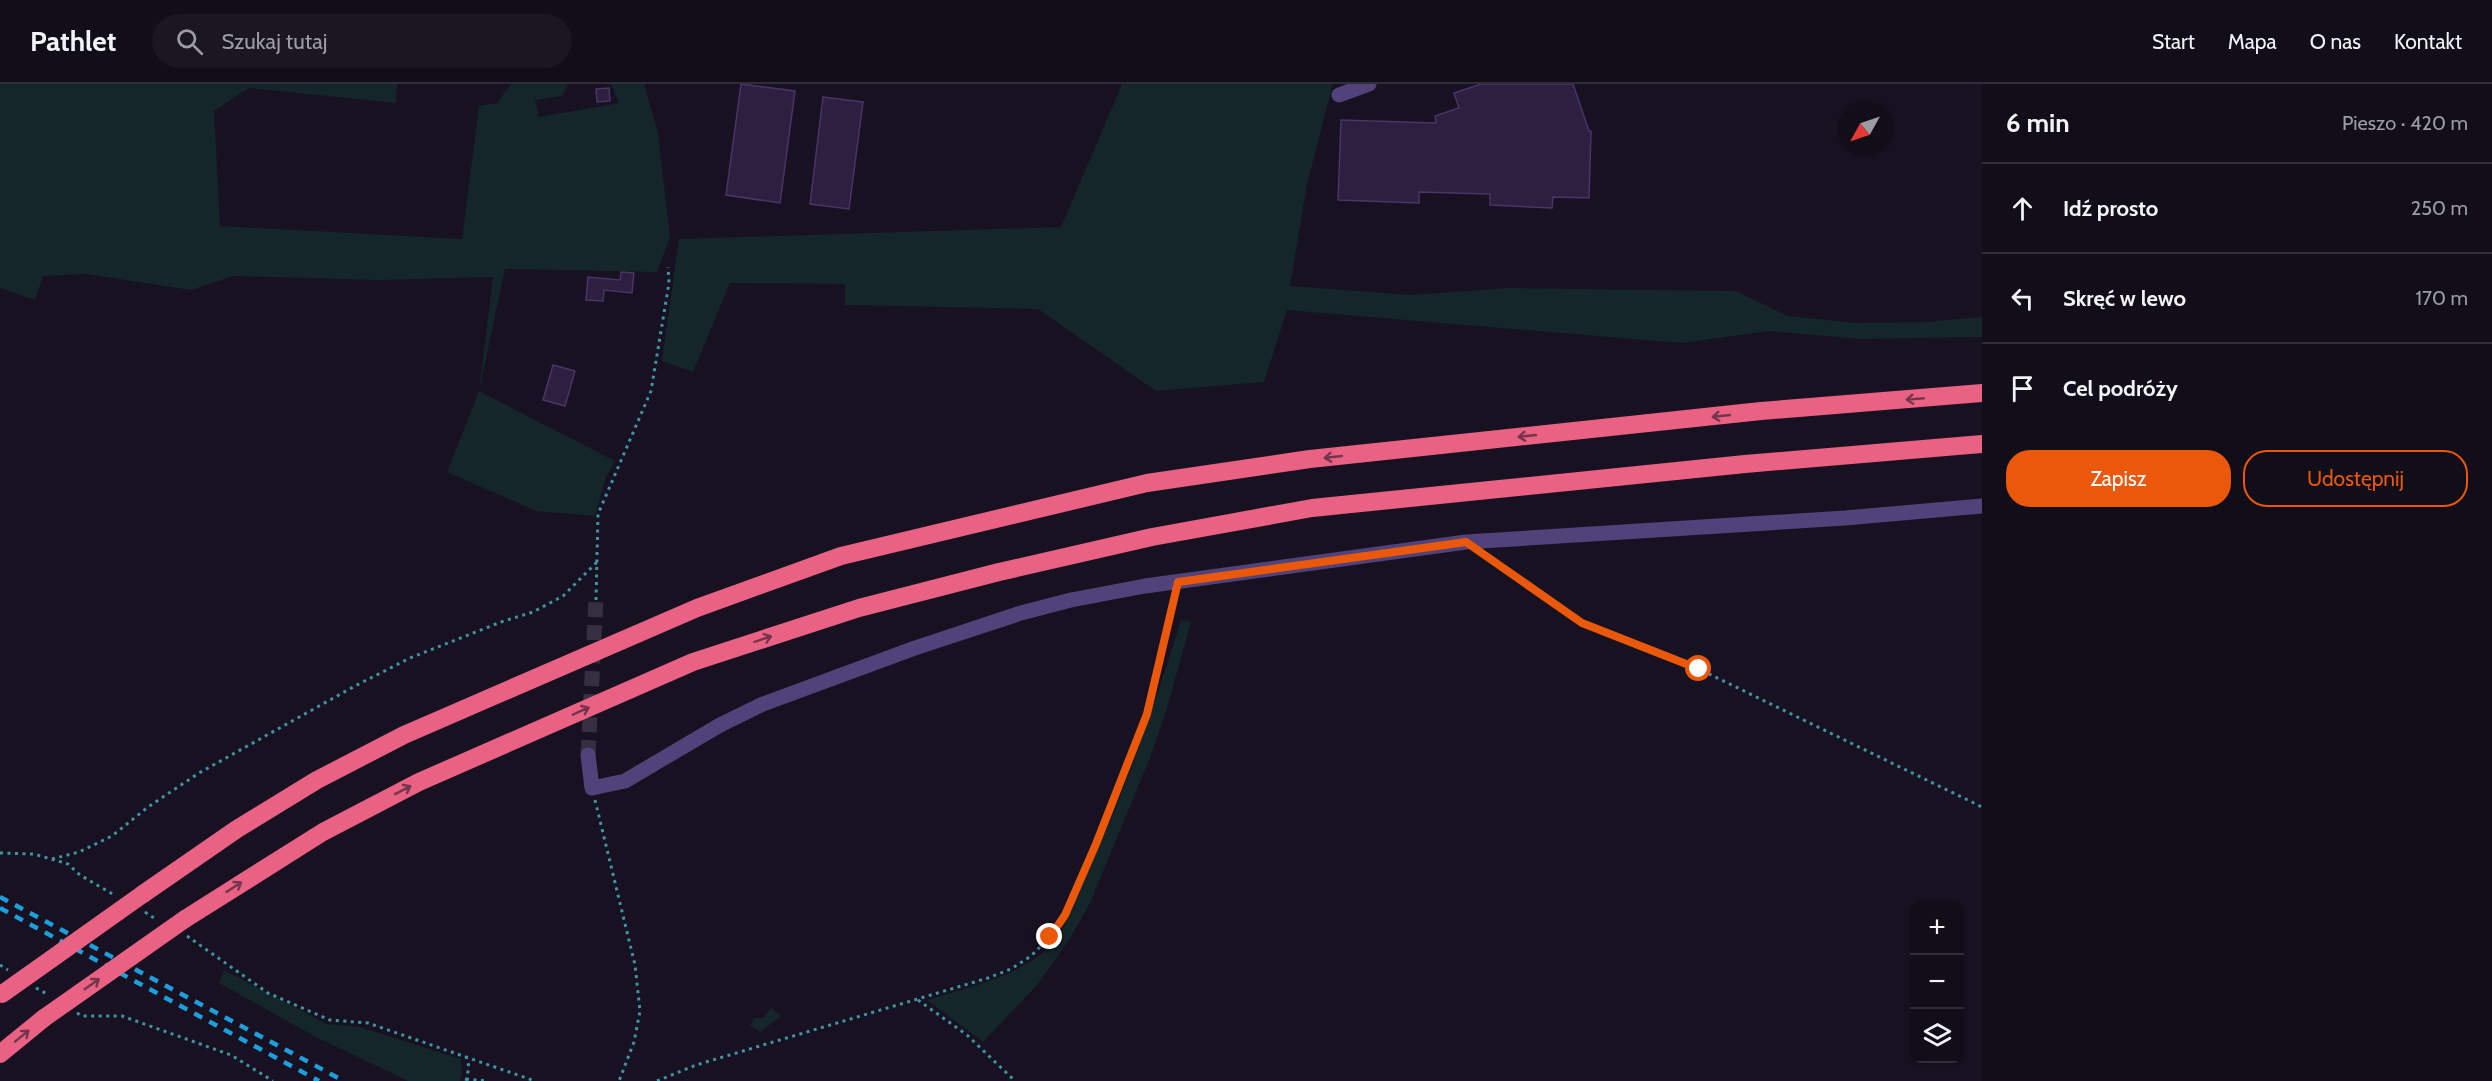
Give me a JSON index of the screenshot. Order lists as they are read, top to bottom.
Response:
{
  "north": "bottom left",
  "page": {
    "header": "Pathlet",
    "search": "Szukaj tutaj",
    "nav": [
      "Start",
      "Mapa",
      "O nas",
      "Kontakt"
    ],
    "heading": ["6 min", "Pieszo · 420 m"],
    "list": [
      ["Idź prosto", "250 m"],
      ["Skręć w lewo", "170 m"],
      "Cel podróży"
    ],
    "buttons": ["Zapisz", "Udostępnij"],
    "map_buttons": ["+", "−"]
  }
}
